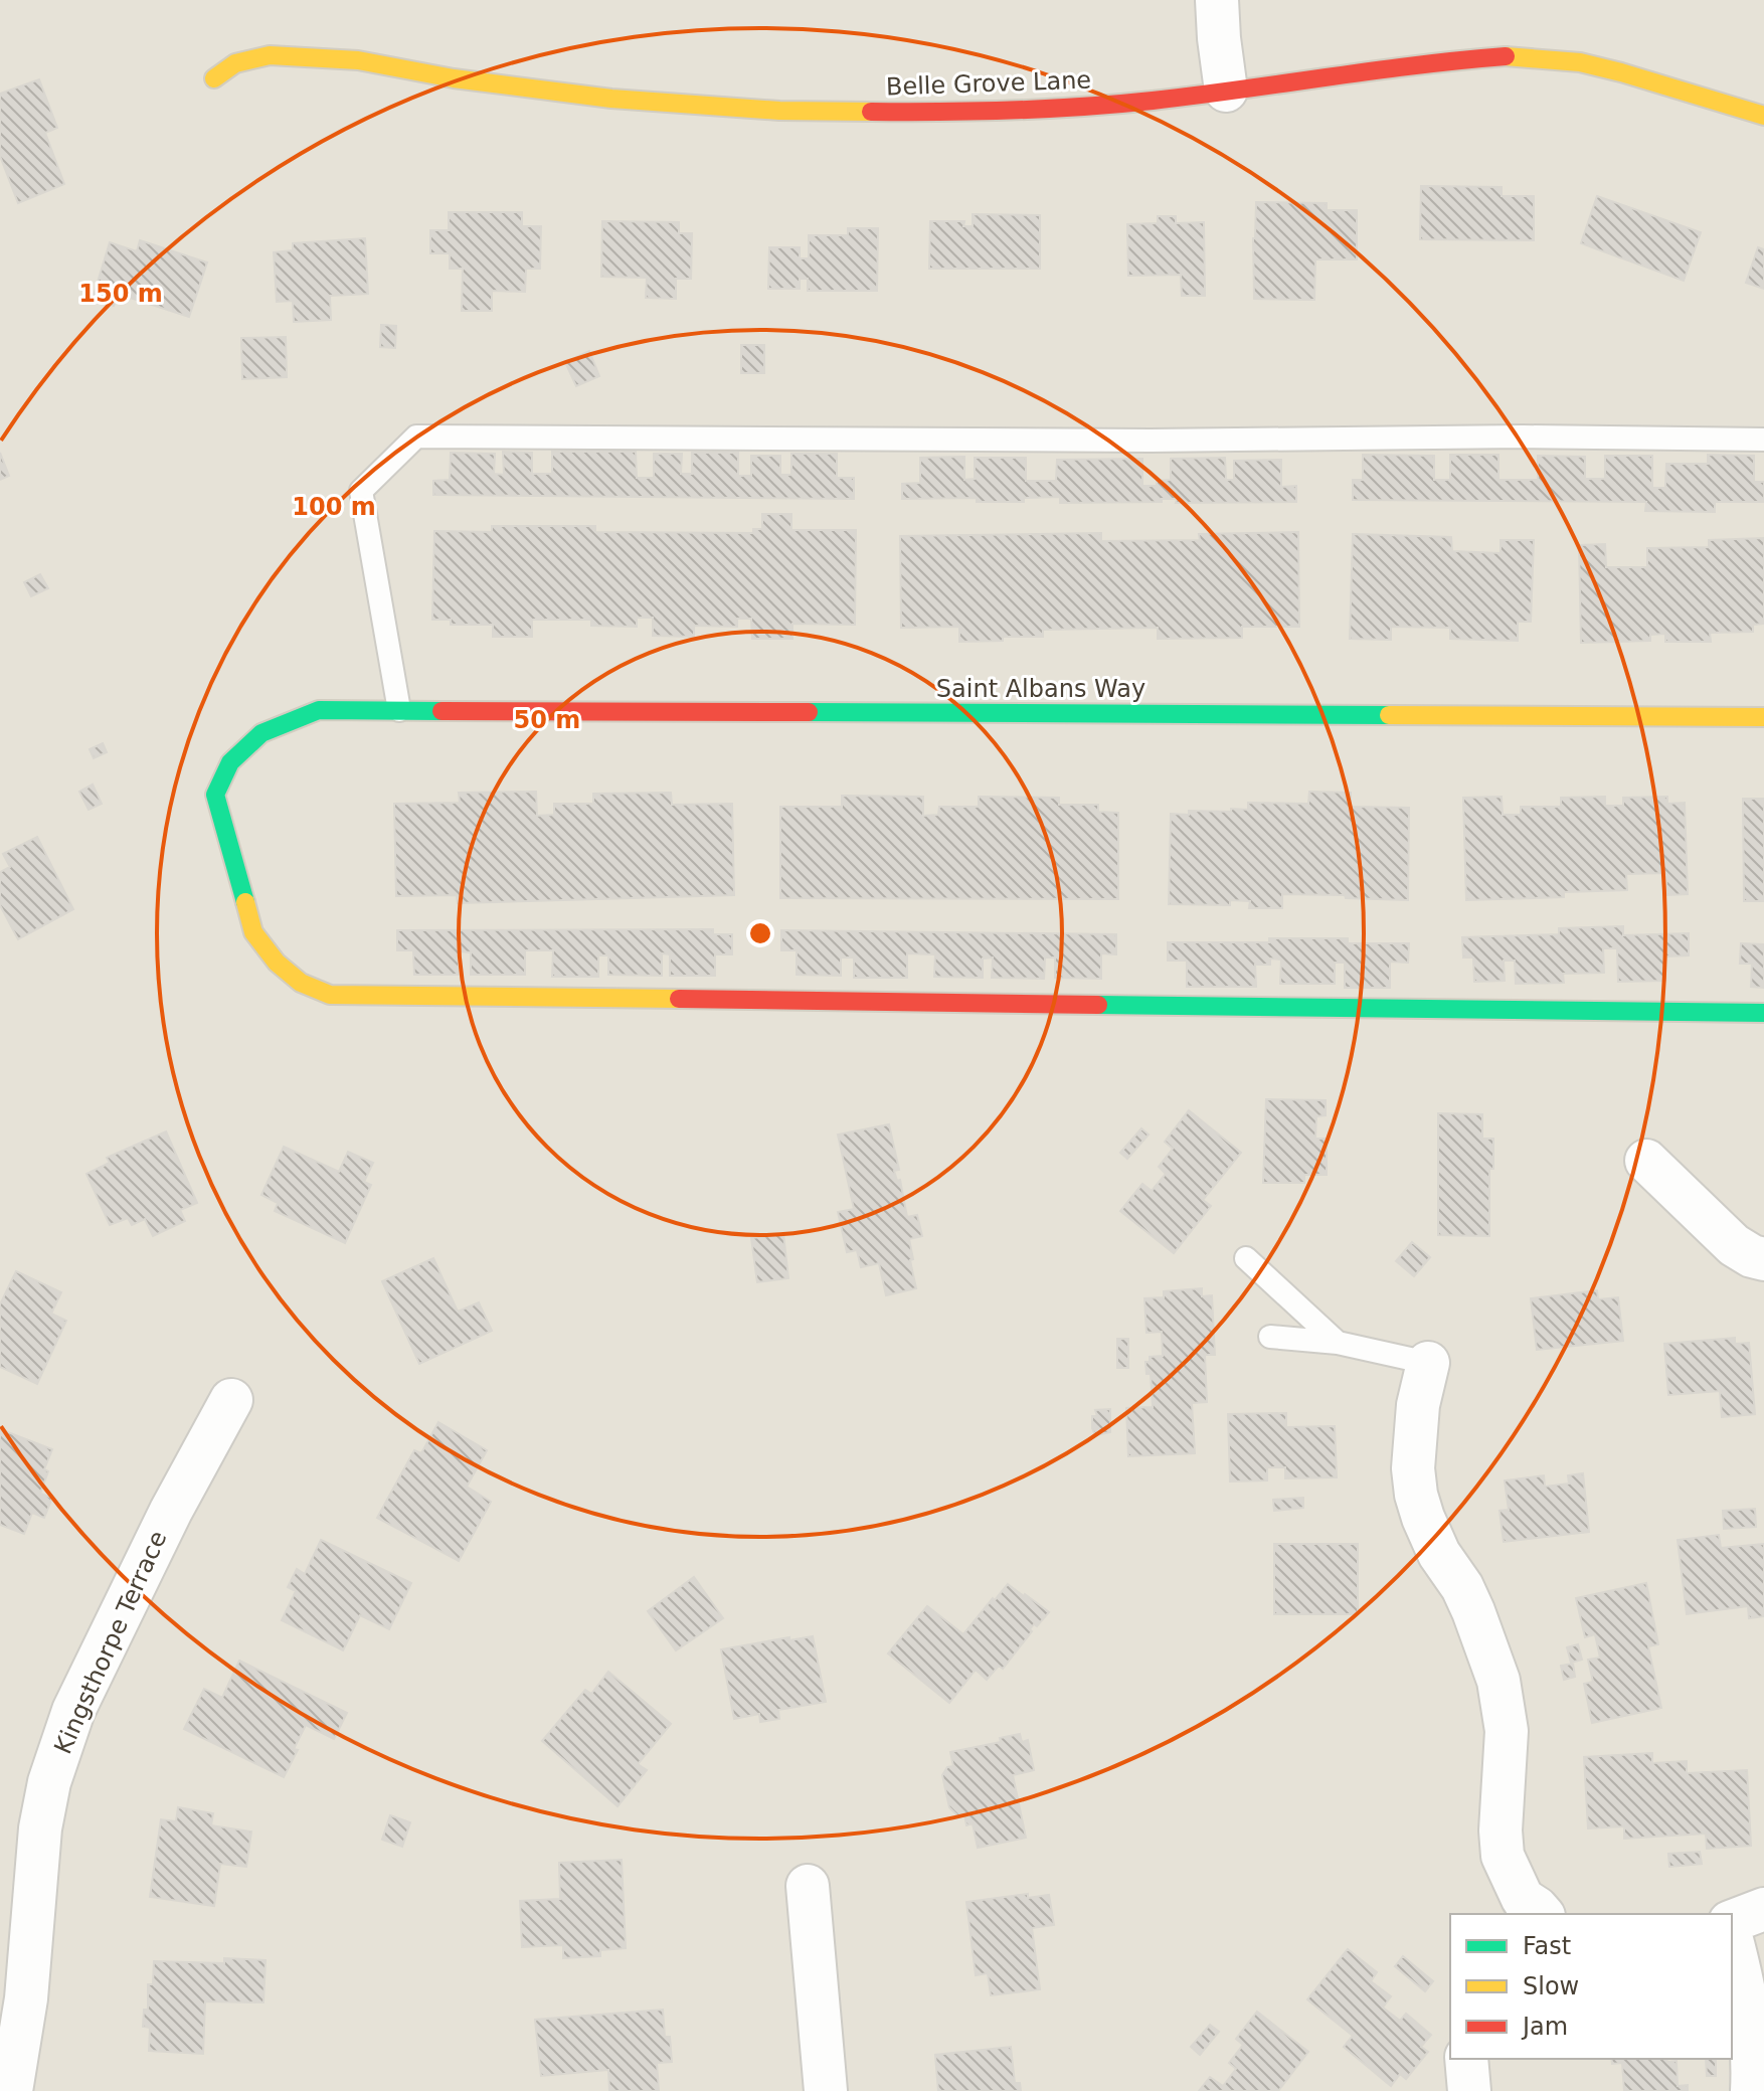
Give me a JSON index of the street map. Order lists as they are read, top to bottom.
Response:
{
  "streets": {
    "street": ["Belle Grove Lane", "Saint Albans Way", "Kingsthorpe Terrace"]
  },
  "legend": ["Fast", "Slow", "Jam"],
  "rings": ["150 m", "100 m", "50 m"]
}
